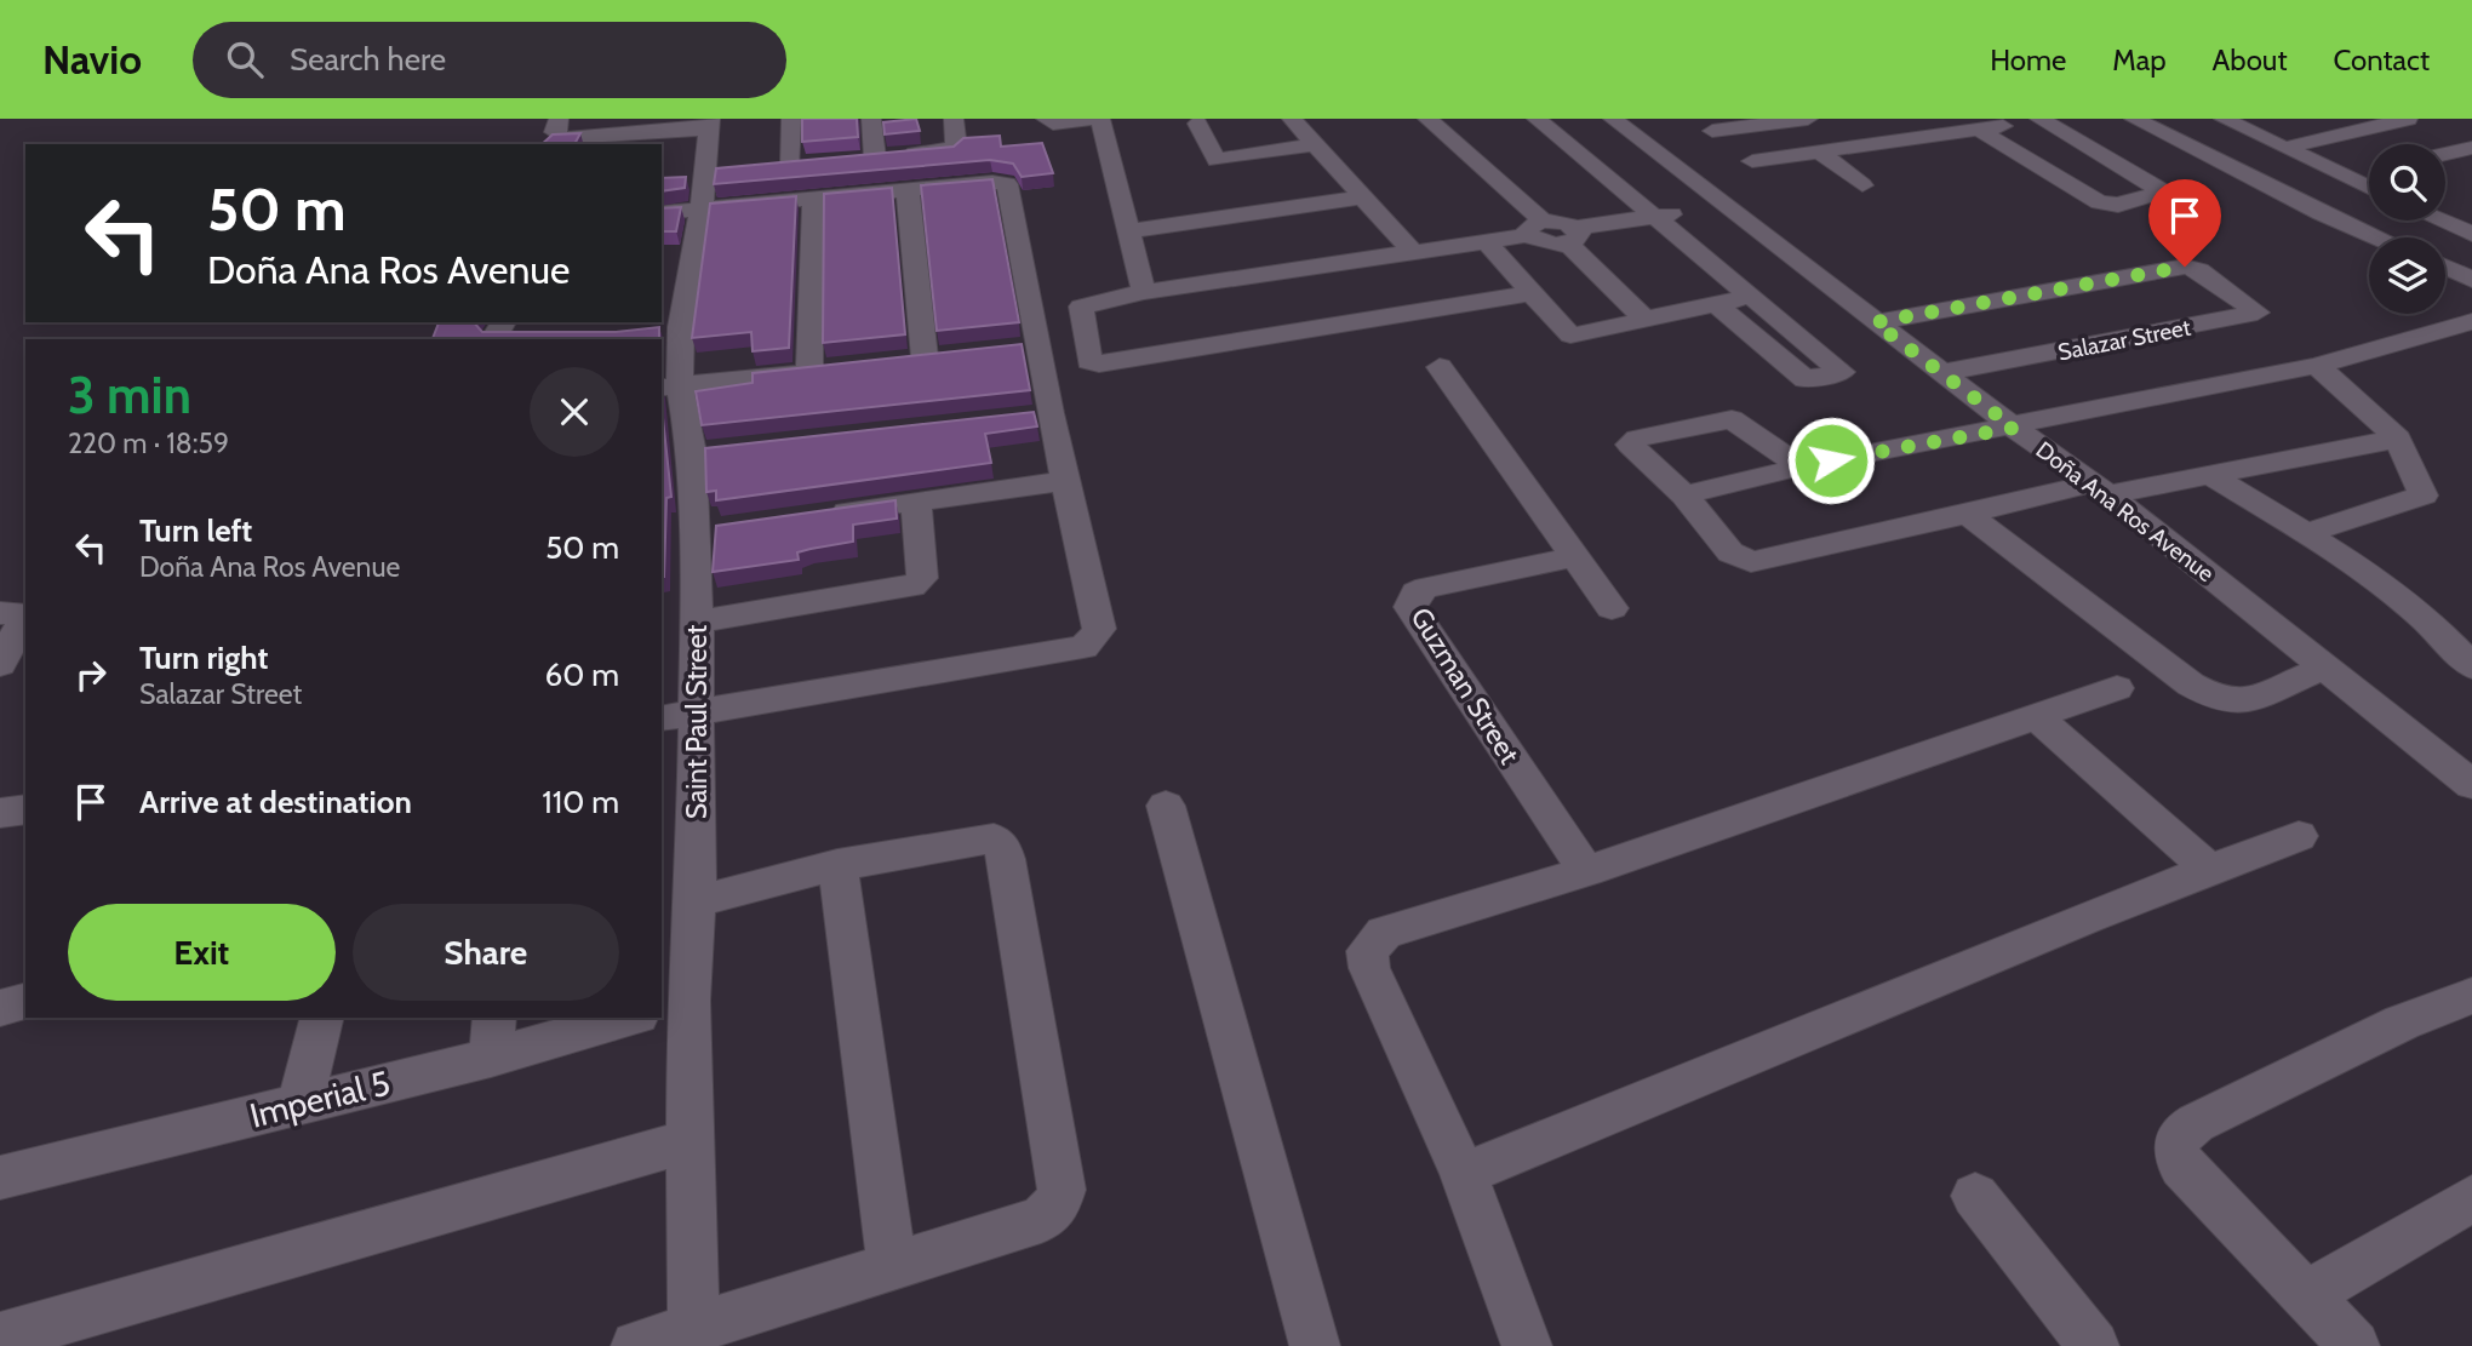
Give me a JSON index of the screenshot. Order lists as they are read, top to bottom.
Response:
{
  "streets": {
    "street": [
      "Salazar Street",
      "Doña Ana Ros Avenue",
      "Guzman Street",
      "Saint Paul Street",
      "Imperial 5"
    ]
  },
  "crossings": [
    ["Salazar Street", "Doña Ana Ros Avenue"]
  ],
  "page": {
    "header": "Navio",
    "search": "Search here",
    "nav": [
      "Home",
      "Map",
      "About",
      "Contact"
    ],
    "turn": ["50 m", "Doña Ana Ros Avenue"],
    "heading": ["3 min", "220 m · 18:59"],
    "list": [
      {
        "name": "Turn left",
        "note": "Doña Ana Ros Avenue",
        "value": "50 m"
      },
      {
        "name": "Turn right",
        "note": "Salazar Street",
        "value": "60 m"
      },
      {
        "name": "Arrive at destination",
        "value": "110 m"
      }
    ],
    "buttons": ["Exit", "Share"]
  }
}
